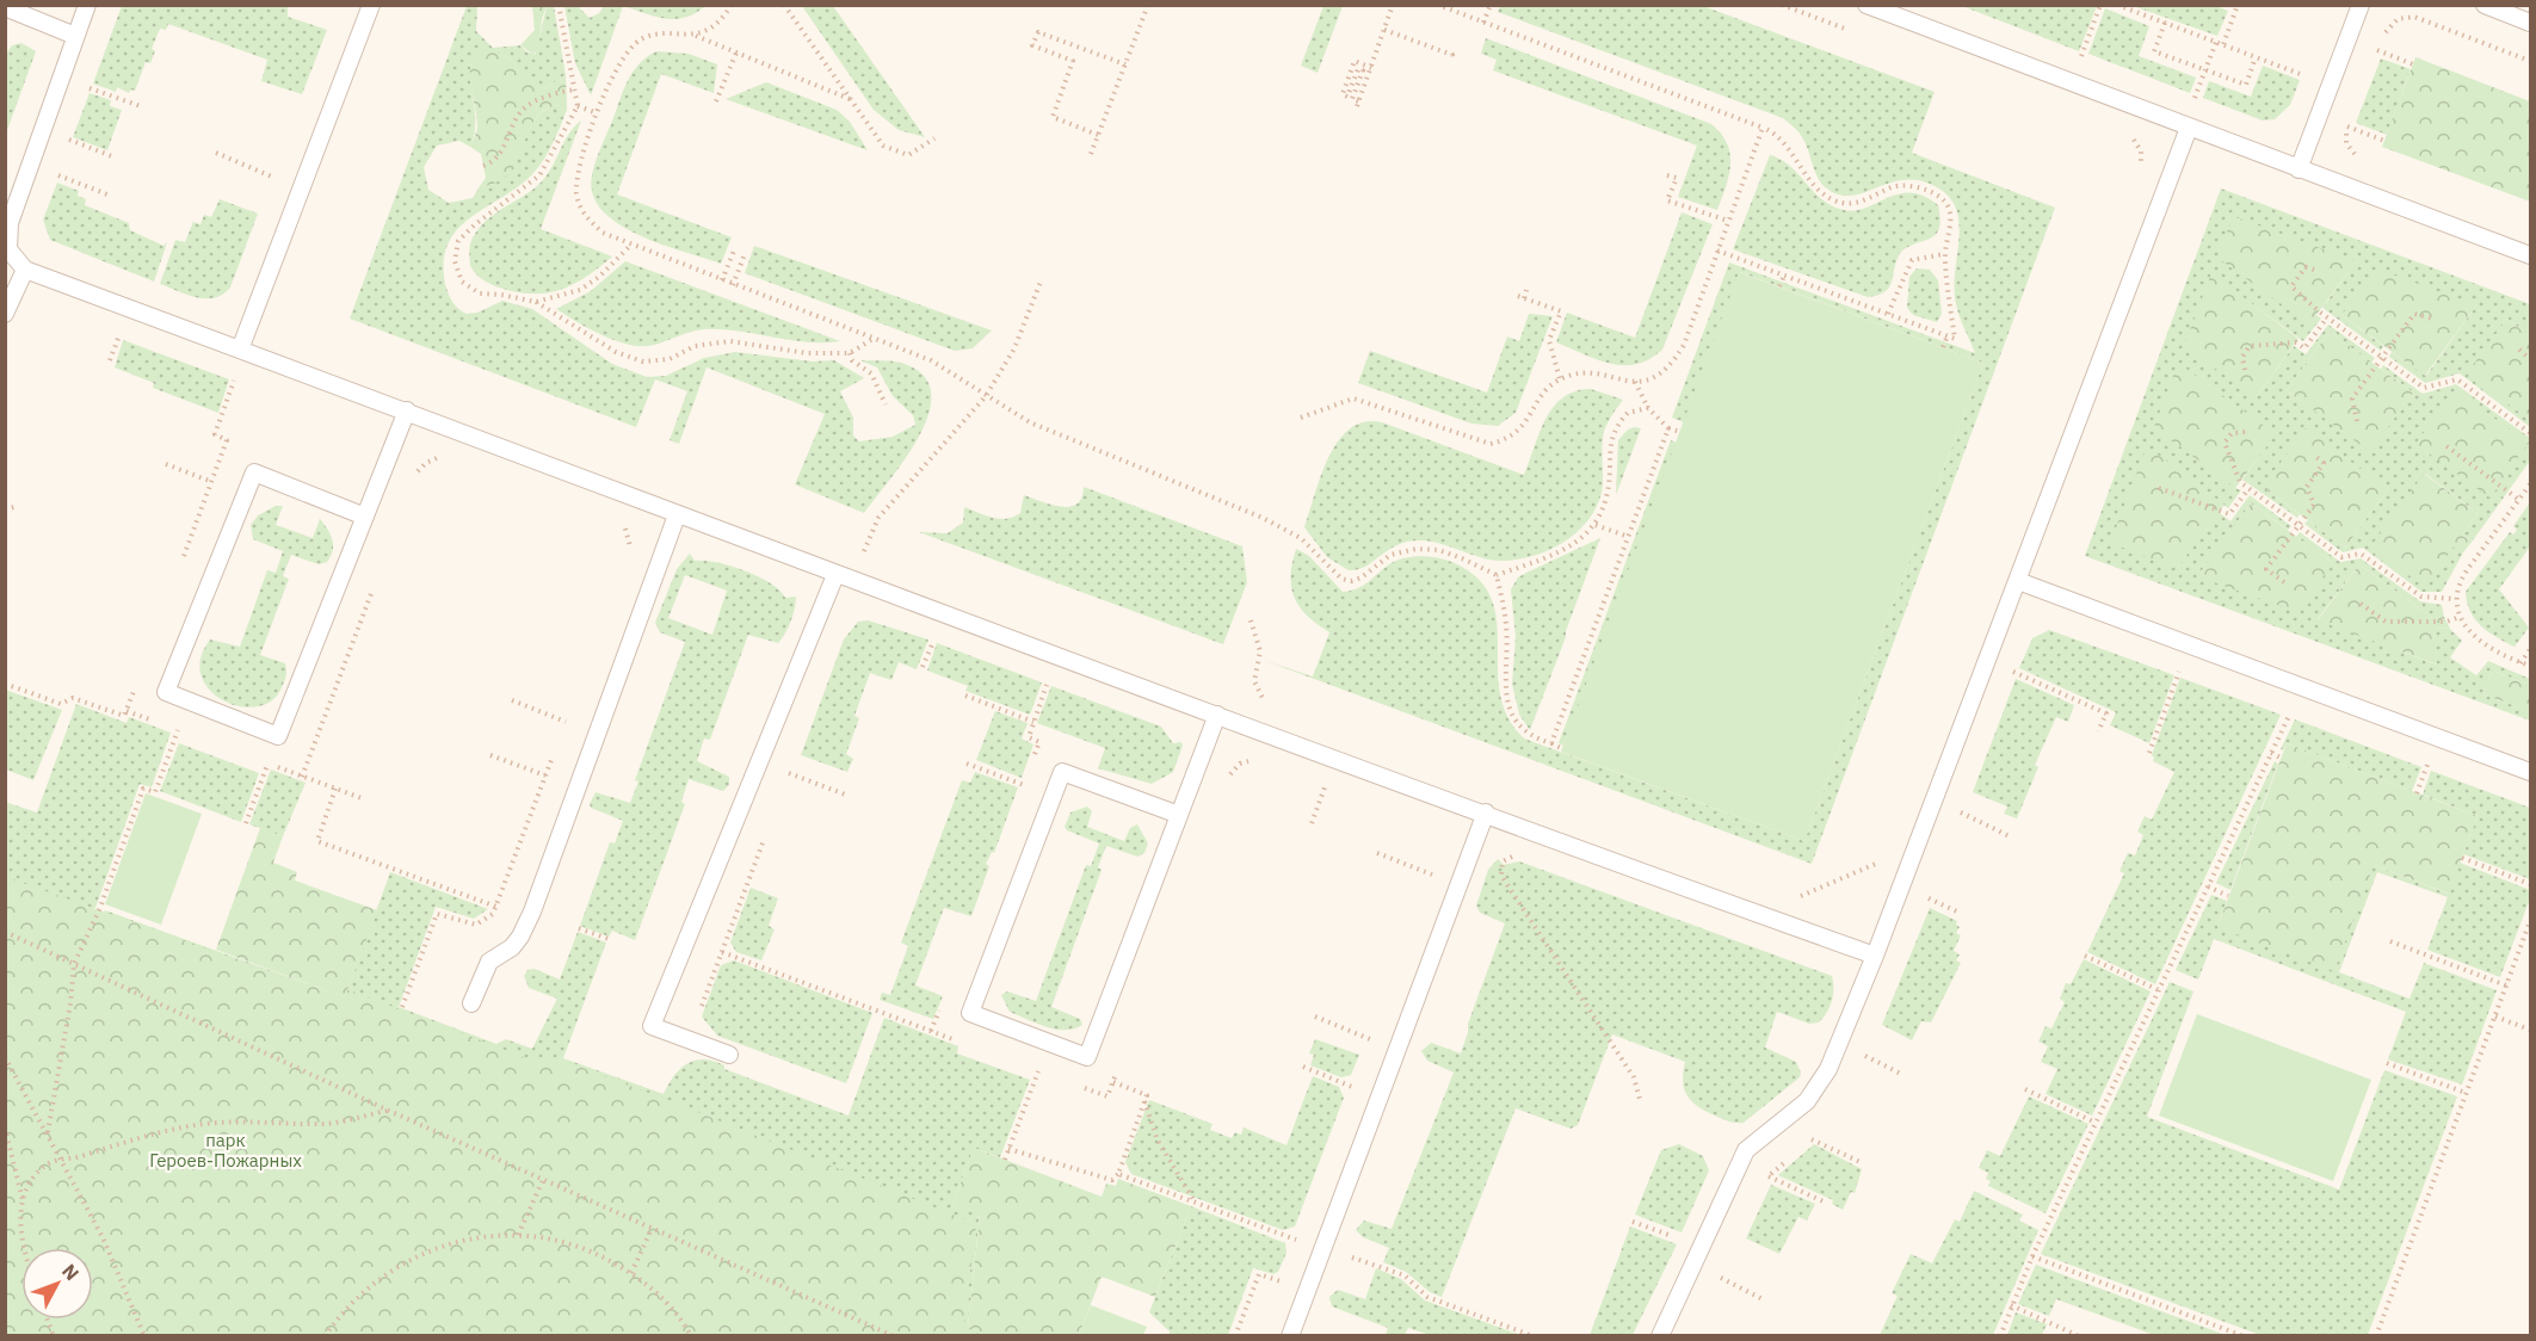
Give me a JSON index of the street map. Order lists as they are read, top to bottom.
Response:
{
  "parks": ["парк Героев-Пожарных"],
  "north": "top right"
}
